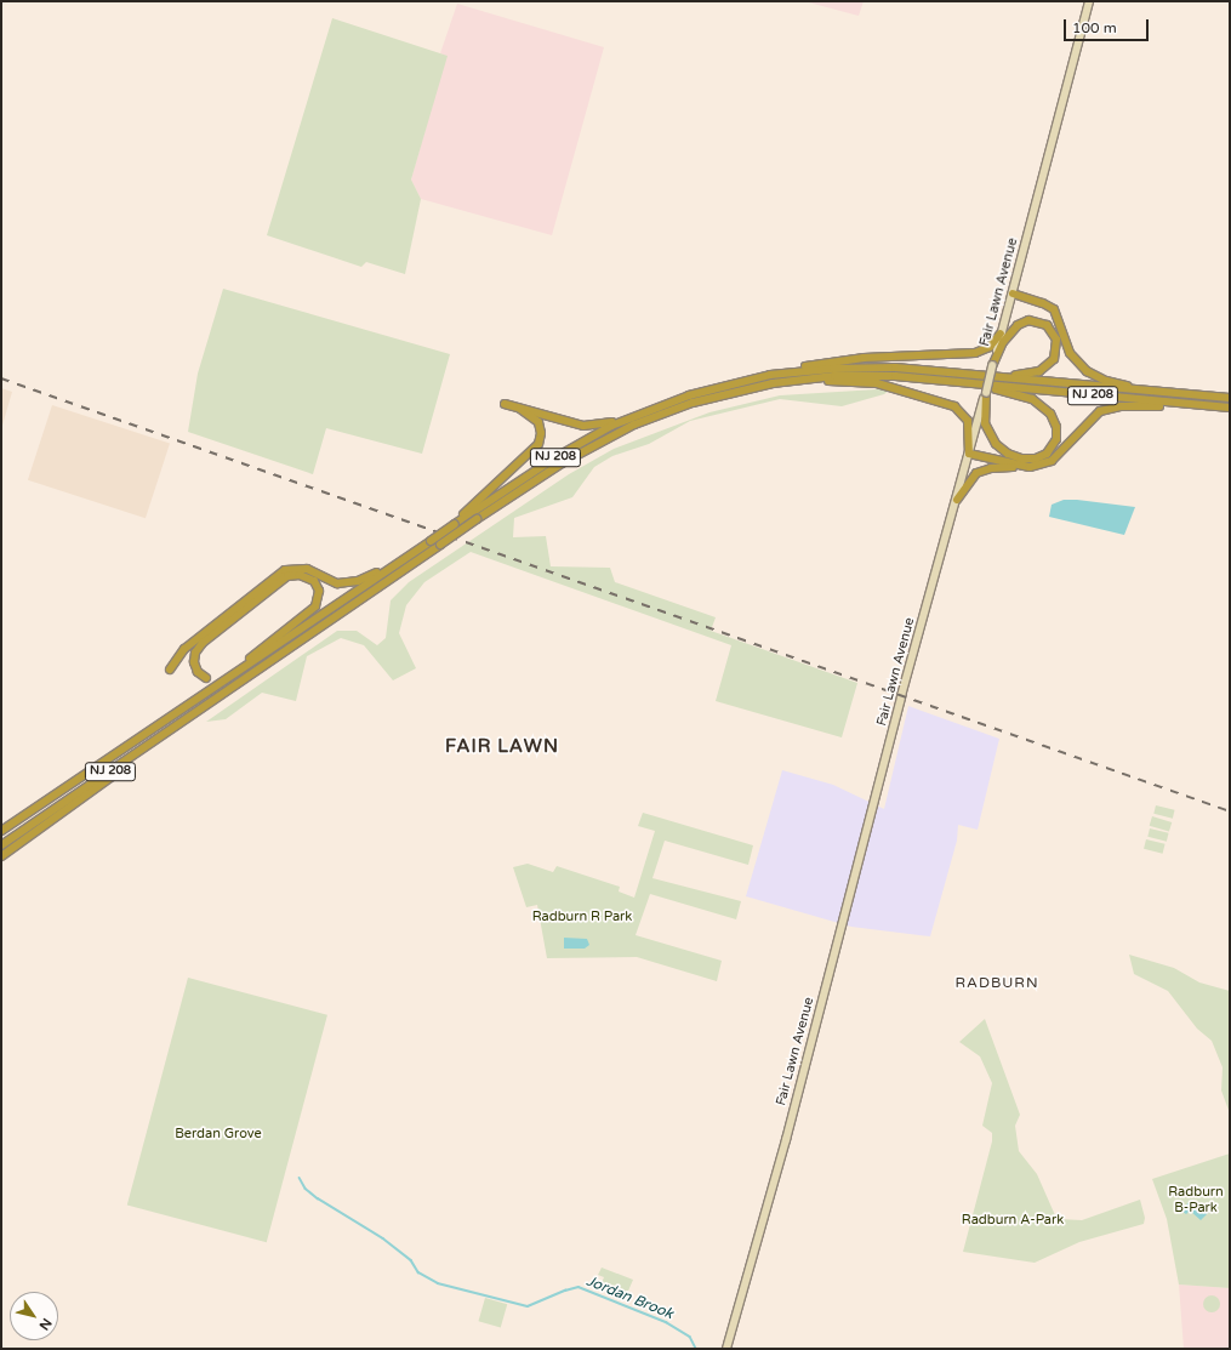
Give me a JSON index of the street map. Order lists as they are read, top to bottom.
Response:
{
  "streets": {
    "highway": ["NJ 208"],
    "main road": ["Fair Lawn Avenue"]
  },
  "districts": ["FAIR LAWN", "RADBURN"],
  "water": ["Jordan Brook"],
  "parks": [
    "Radburn R Park",
    "Berdan Grove",
    "Radburn B-Park",
    "Radburn A-Park"
  ],
  "scale_bar": "100 m",
  "north": "bottom right"
}
